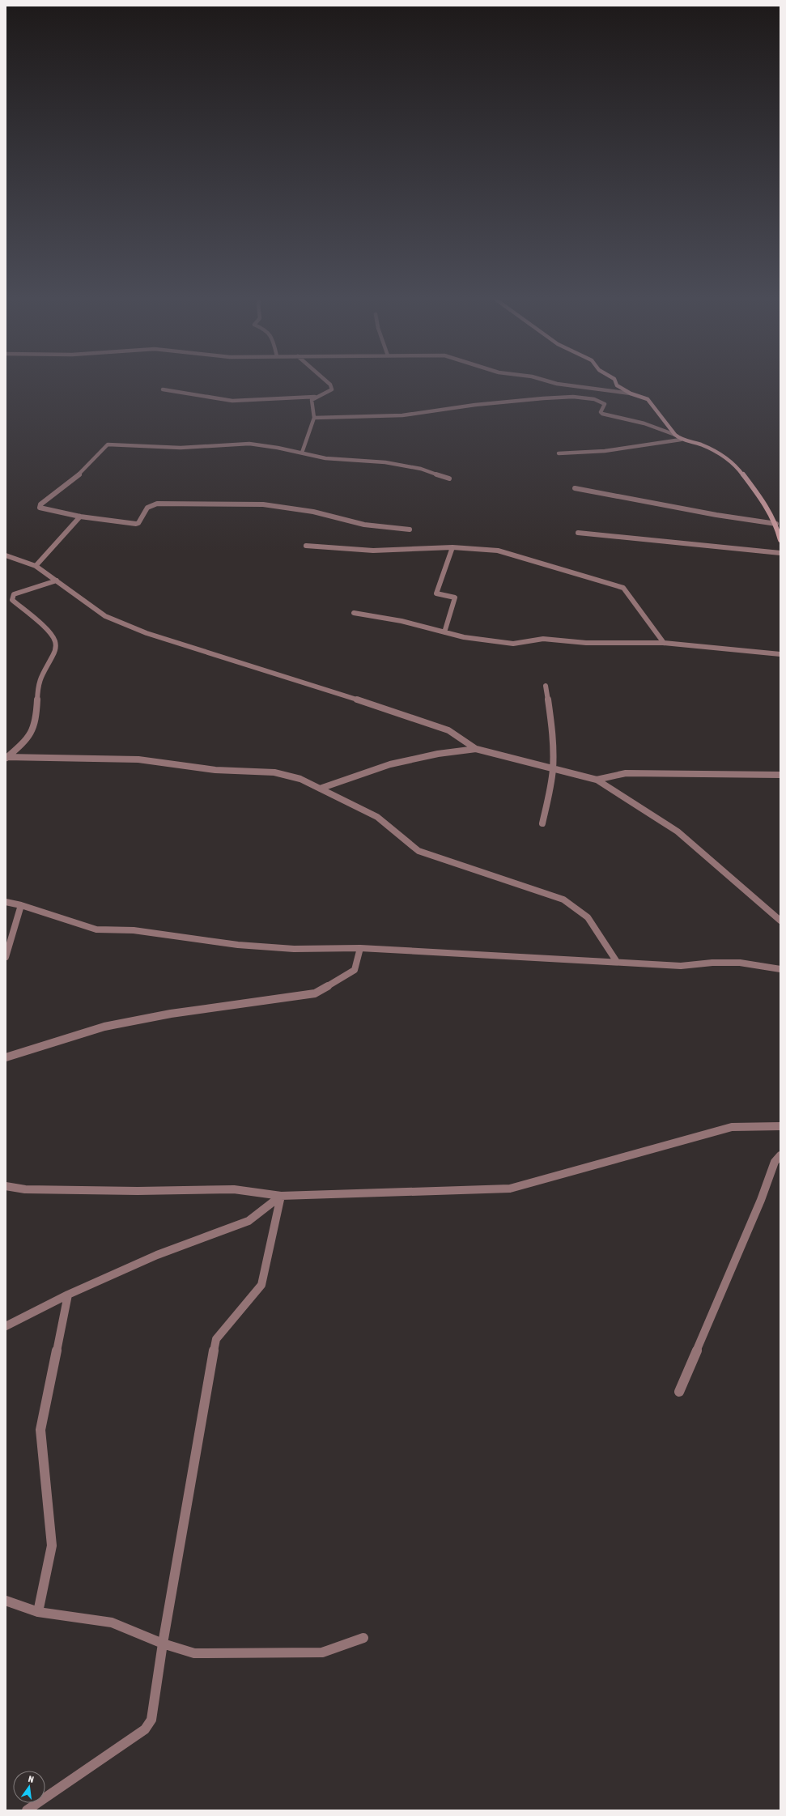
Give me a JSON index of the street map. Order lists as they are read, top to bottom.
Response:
{
  "north": "top"
}
